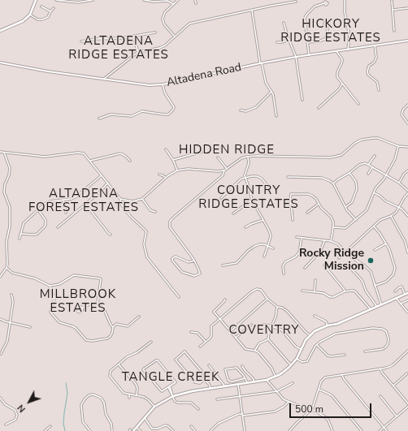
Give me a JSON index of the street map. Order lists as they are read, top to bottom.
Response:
{
  "streets": {
    "street": ["Altadena Road"]
  },
  "districts": [
    "HICKORY RIDGE ESTATES",
    "ALTADENA RIDGE ESTATES",
    "HIDDEN RIDGE",
    "COUNTRY RIDGE ESTATES",
    "ALTADENA FOREST ESTATES",
    "MILLBROOK ESTATES",
    "COVENTRY",
    "TANGLE CREEK"
  ],
  "places": ["Rocky Ridge Mission"],
  "scale_bar": "500 m",
  "north": "bottom left"
}
